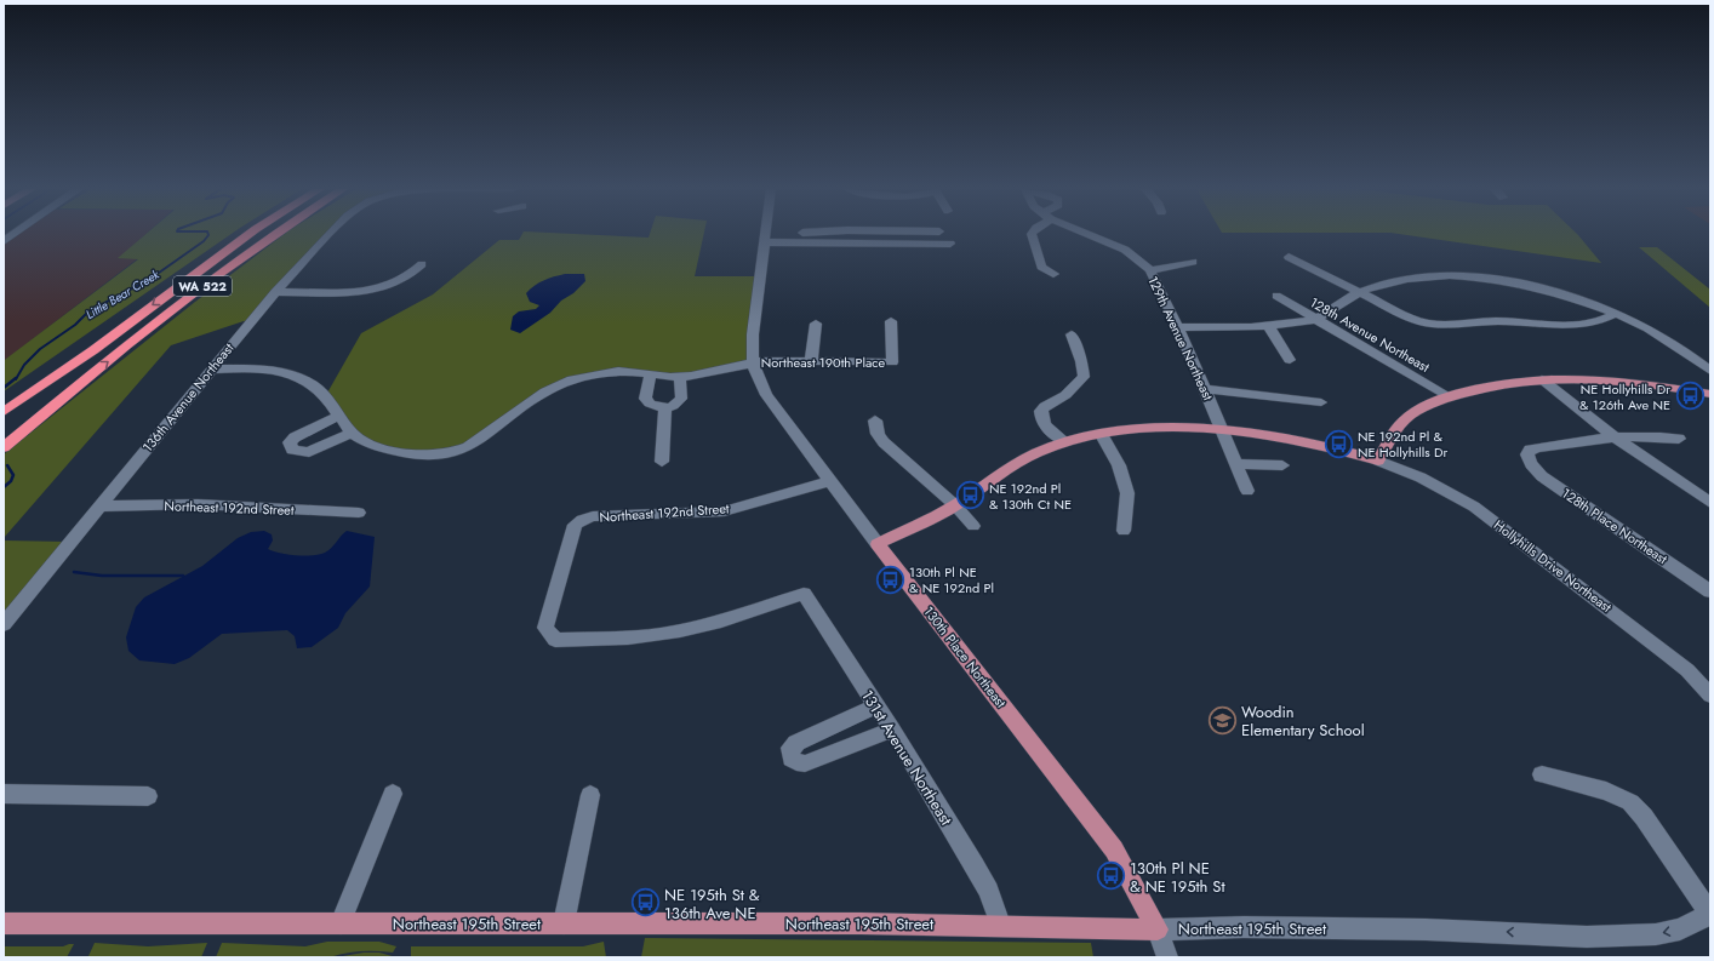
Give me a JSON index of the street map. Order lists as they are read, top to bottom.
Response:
{
  "streets": {
    "highway": ["WA 522"],
    "main road": ["130th Place Northeast", "Northeast 195th Street"],
    "street": [
      "128th Avenue Northeast",
      "129th Avenue Northeast",
      "Northeast 190th Place",
      "136th Avenue Northeast",
      "Northeast 192nd Street",
      "128th Place Northeast",
      "Hollyhills Drive Northeast",
      "131st Avenue Northeast"
    ]
  },
  "crossings": [
    ["Northeast 190th Place", "136th Avenue Northeast"],
    ["Northeast 190th Place", "130th Place Northeast"],
    ["136th Avenue Northeast", "Northeast 192nd Street"],
    ["Northeast 192nd Street", "130th Place Northeast"],
    ["Northeast 192nd Street", "131st Avenue Northeast"],
    ["130th Place Northeast", "Northeast 195th Street"],
    ["131st Avenue Northeast", "Northeast 195th Street"]
  ],
  "water": ["Little Bear Creek"],
  "places": {
    "bus stop": [
      "NE Hollyhills Dr & 126th Ave NE",
      "NE 192nd Pl & NE Hollyhills Dr",
      "NE 192nd Pl & 130th Ct NE",
      "130th Pl NE & NE 192nd Pl",
      "130th Pl NE & NE 195th St",
      "NE 195th St & 136th Ave NE"
    ],
    "school or university": ["Woodin Elementary School"]
  }
}
